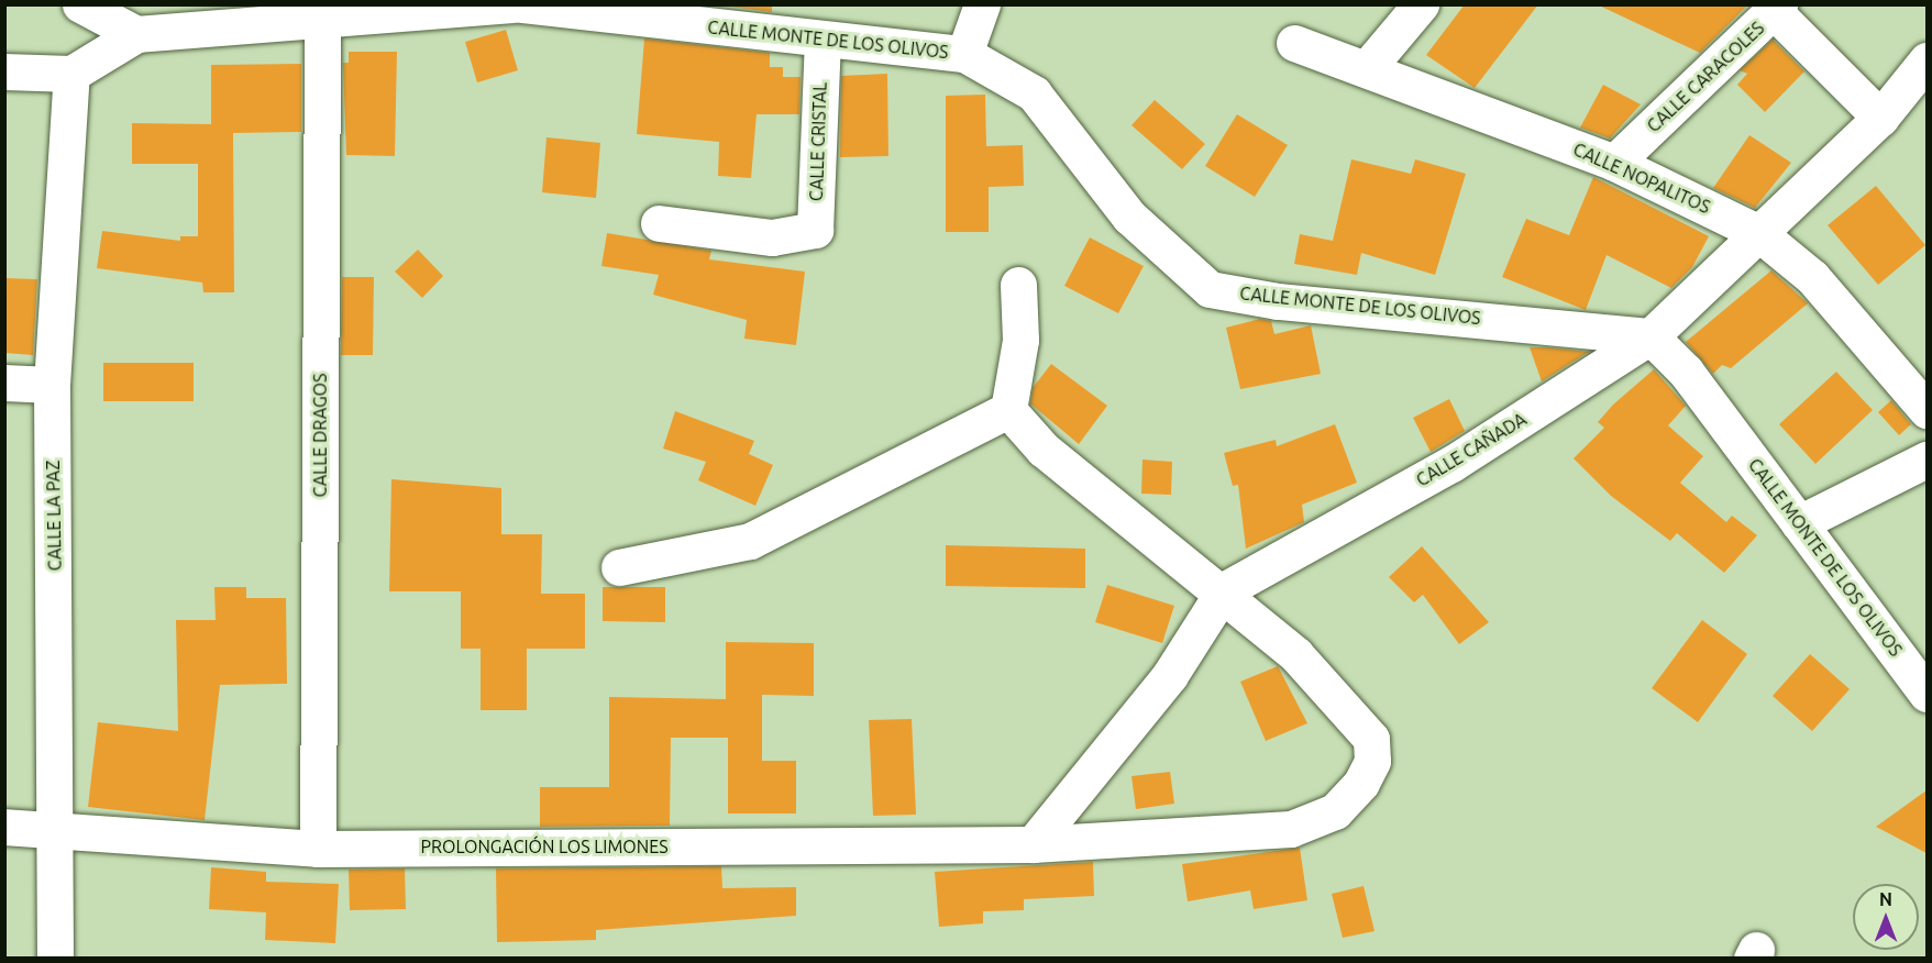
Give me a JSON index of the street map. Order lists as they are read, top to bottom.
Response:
{
  "streets": {
    "street": [
      "CALLE MONTE DE LOS OLIVOS",
      "CALLE CARACOLES",
      "CALLE CRISTAL",
      "CALLE NOPALITOS",
      "CALLE DRAGOS",
      "CALLE CAÑADA",
      "CALLE LA PAZ",
      "PROLONGACIÓN LOS LIMONES"
    ]
  },
  "crossings": [
    ["CALLE MONTE DE LOS OLIVOS", "CALLE CRISTAL"],
    ["CALLE MONTE DE LOS OLIVOS", "CALLE CAÑADA"],
    ["CALLE CARACOLES", "CALLE NOPALITOS"],
    ["CALLE CARACOLES", "CALLE CAÑADA"],
    ["CALLE NOPALITOS", "CALLE CAÑADA"],
    ["CALLE DRAGOS", "PROLONGACIÓN LOS LIMONES"],
    ["CALLE CAÑADA", "PROLONGACIÓN LOS LIMONES"],
    ["CALLE LA PAZ", "PROLONGACIÓN LOS LIMONES"]
  ],
  "north": "top"
}
